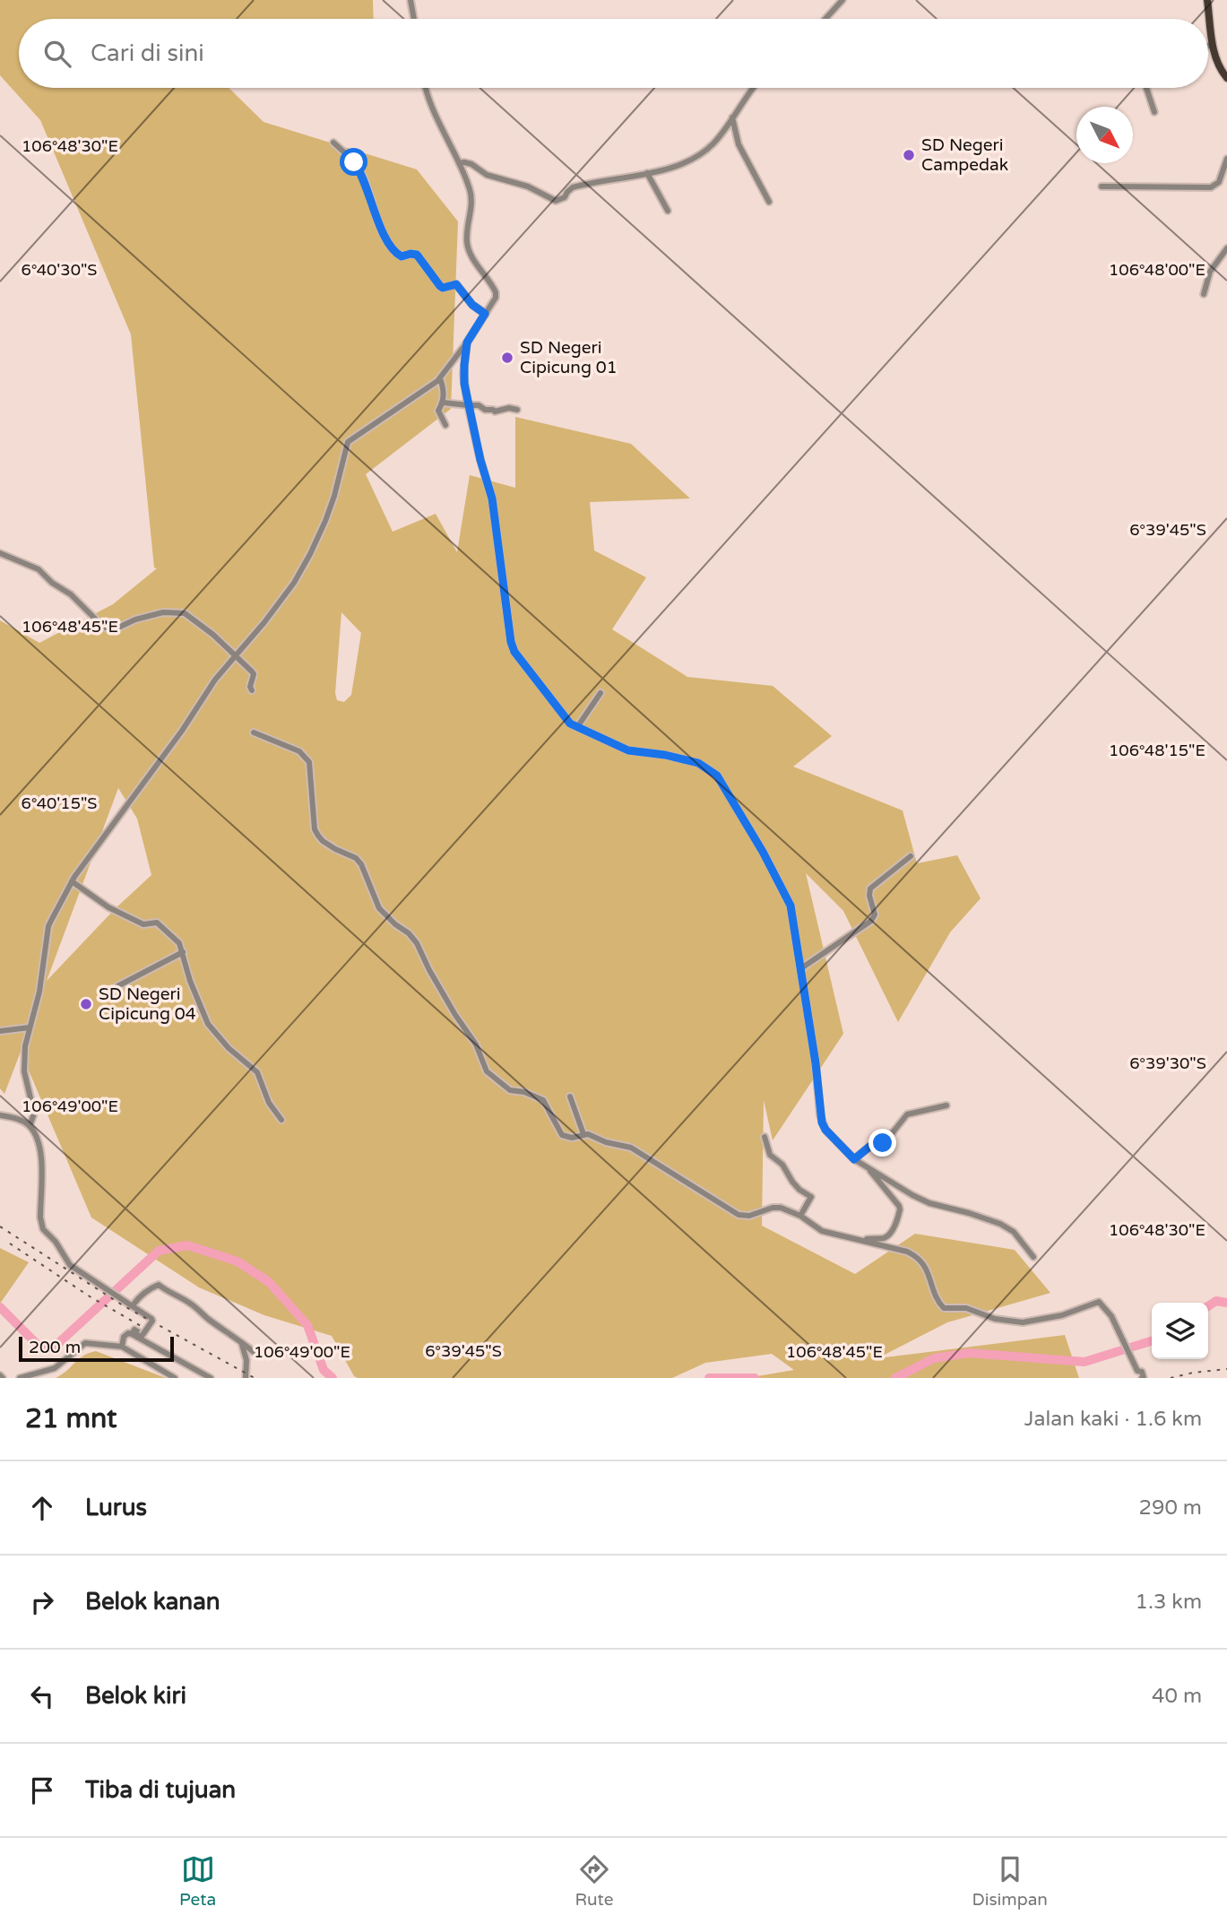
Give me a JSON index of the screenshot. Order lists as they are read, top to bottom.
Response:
{
  "places": ["SD Negeri Campedak", "SD Negeri Cipicung 01", "SD Negeri Cipicung 04"],
  "scale_bar": "200 m",
  "north": "bottom right",
  "page": {
    "search": "Cari di sini",
    "scale": "200 m",
    "heading": ["21 mnt", "Jalan kaki · 1.6 km"],
    "list": [
      ["Lurus", "290 m"],
      ["Belok kanan", "1.3 km"],
      ["Belok kiri", "40 m"],
      "Tiba di tujuan"
    ],
    "nav": ["Peta", "Rute", "Disimpan"]
  },
  "coordinates": [
    "106°48'30\"E",
    "6°40'30\"S",
    "106°48'00\"E",
    "6°39'45\"S",
    "106°48'45\"E",
    "106°48'15\"E",
    "6°40'15\"S",
    "6°39'30\"S",
    "106°49'00\"E"
  ]
}
